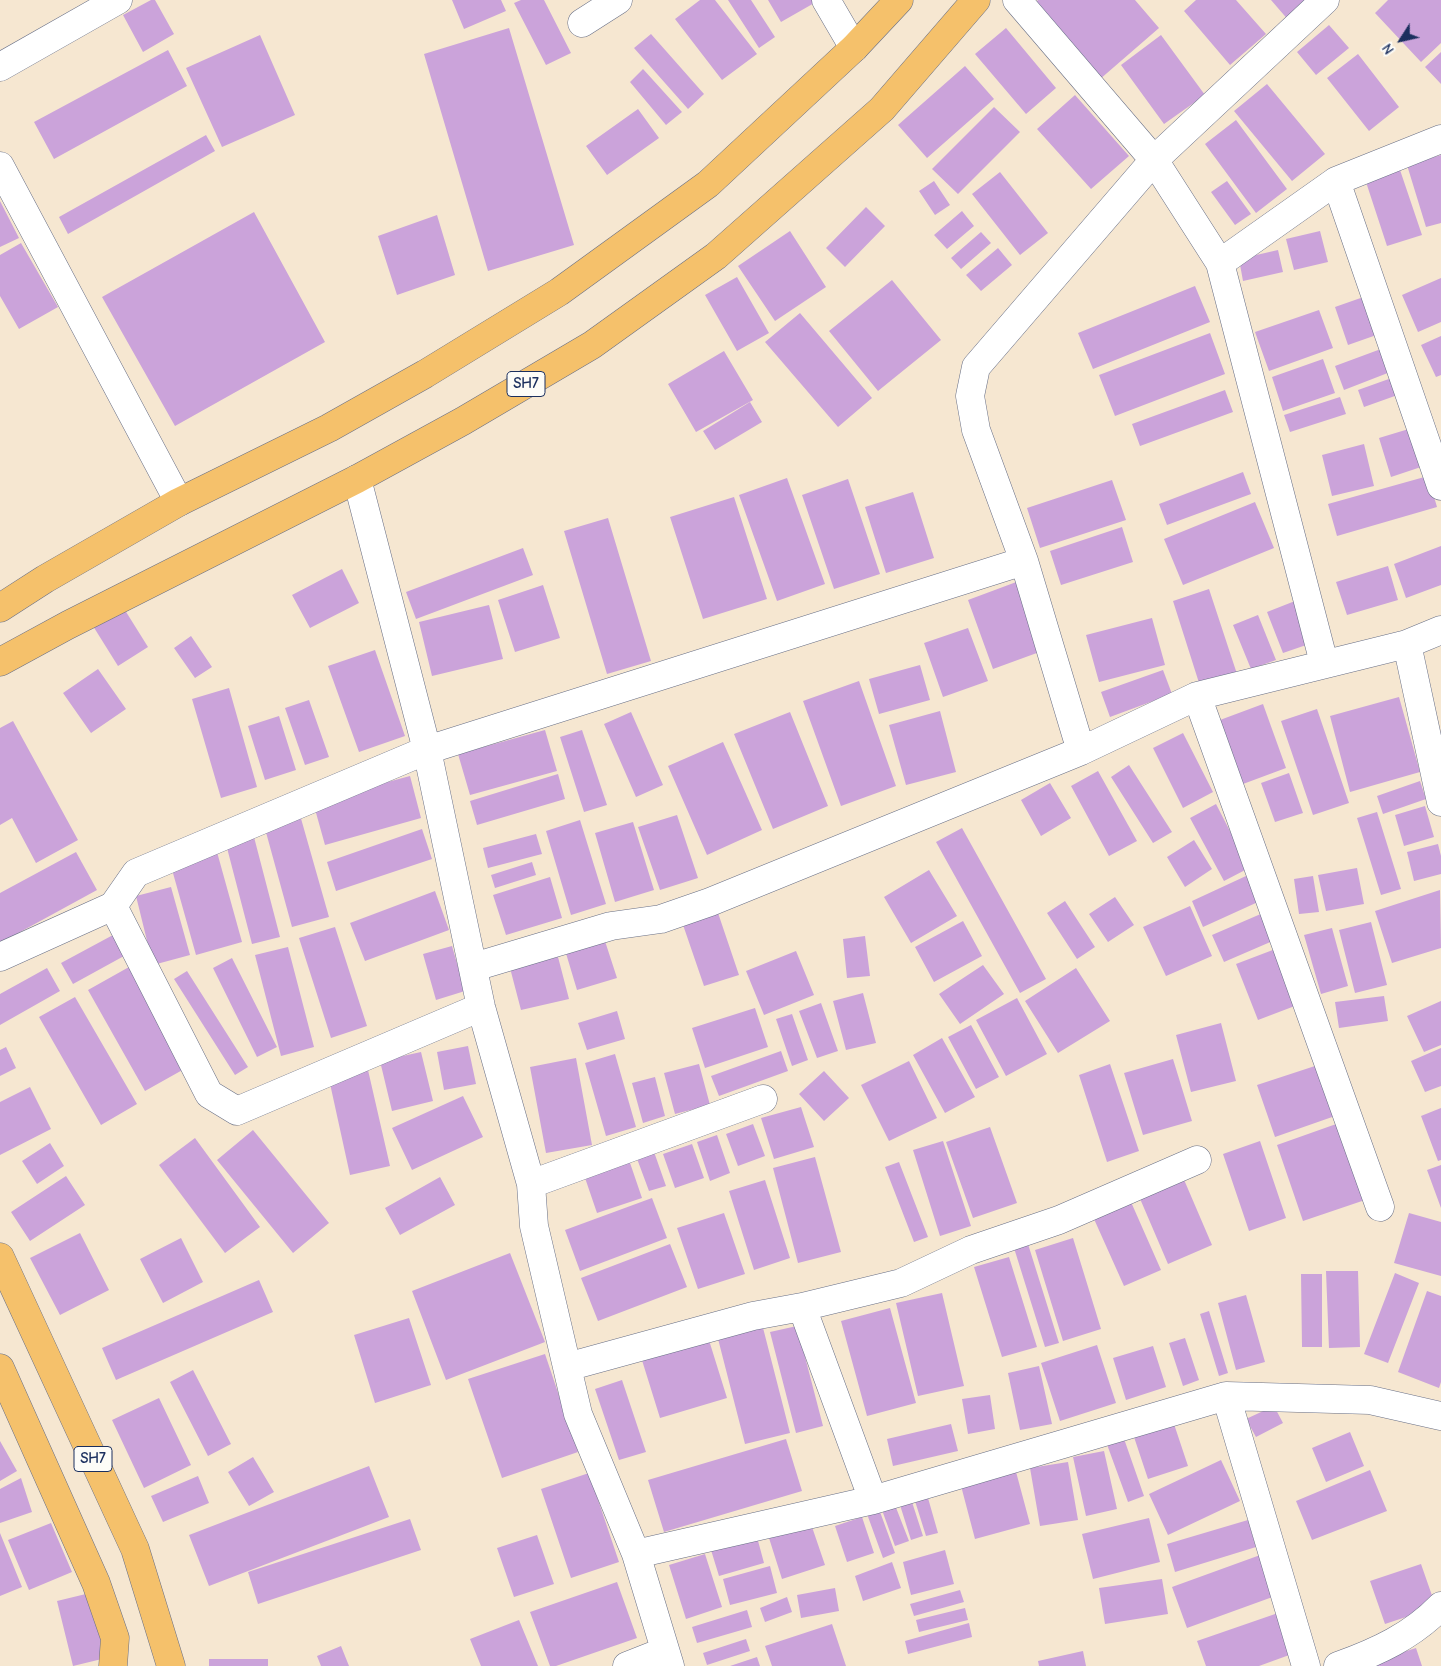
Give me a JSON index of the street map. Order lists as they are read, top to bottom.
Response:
{
  "streets": {
    "main road": ["SH7"]
  },
  "north": "bottom left"
}
